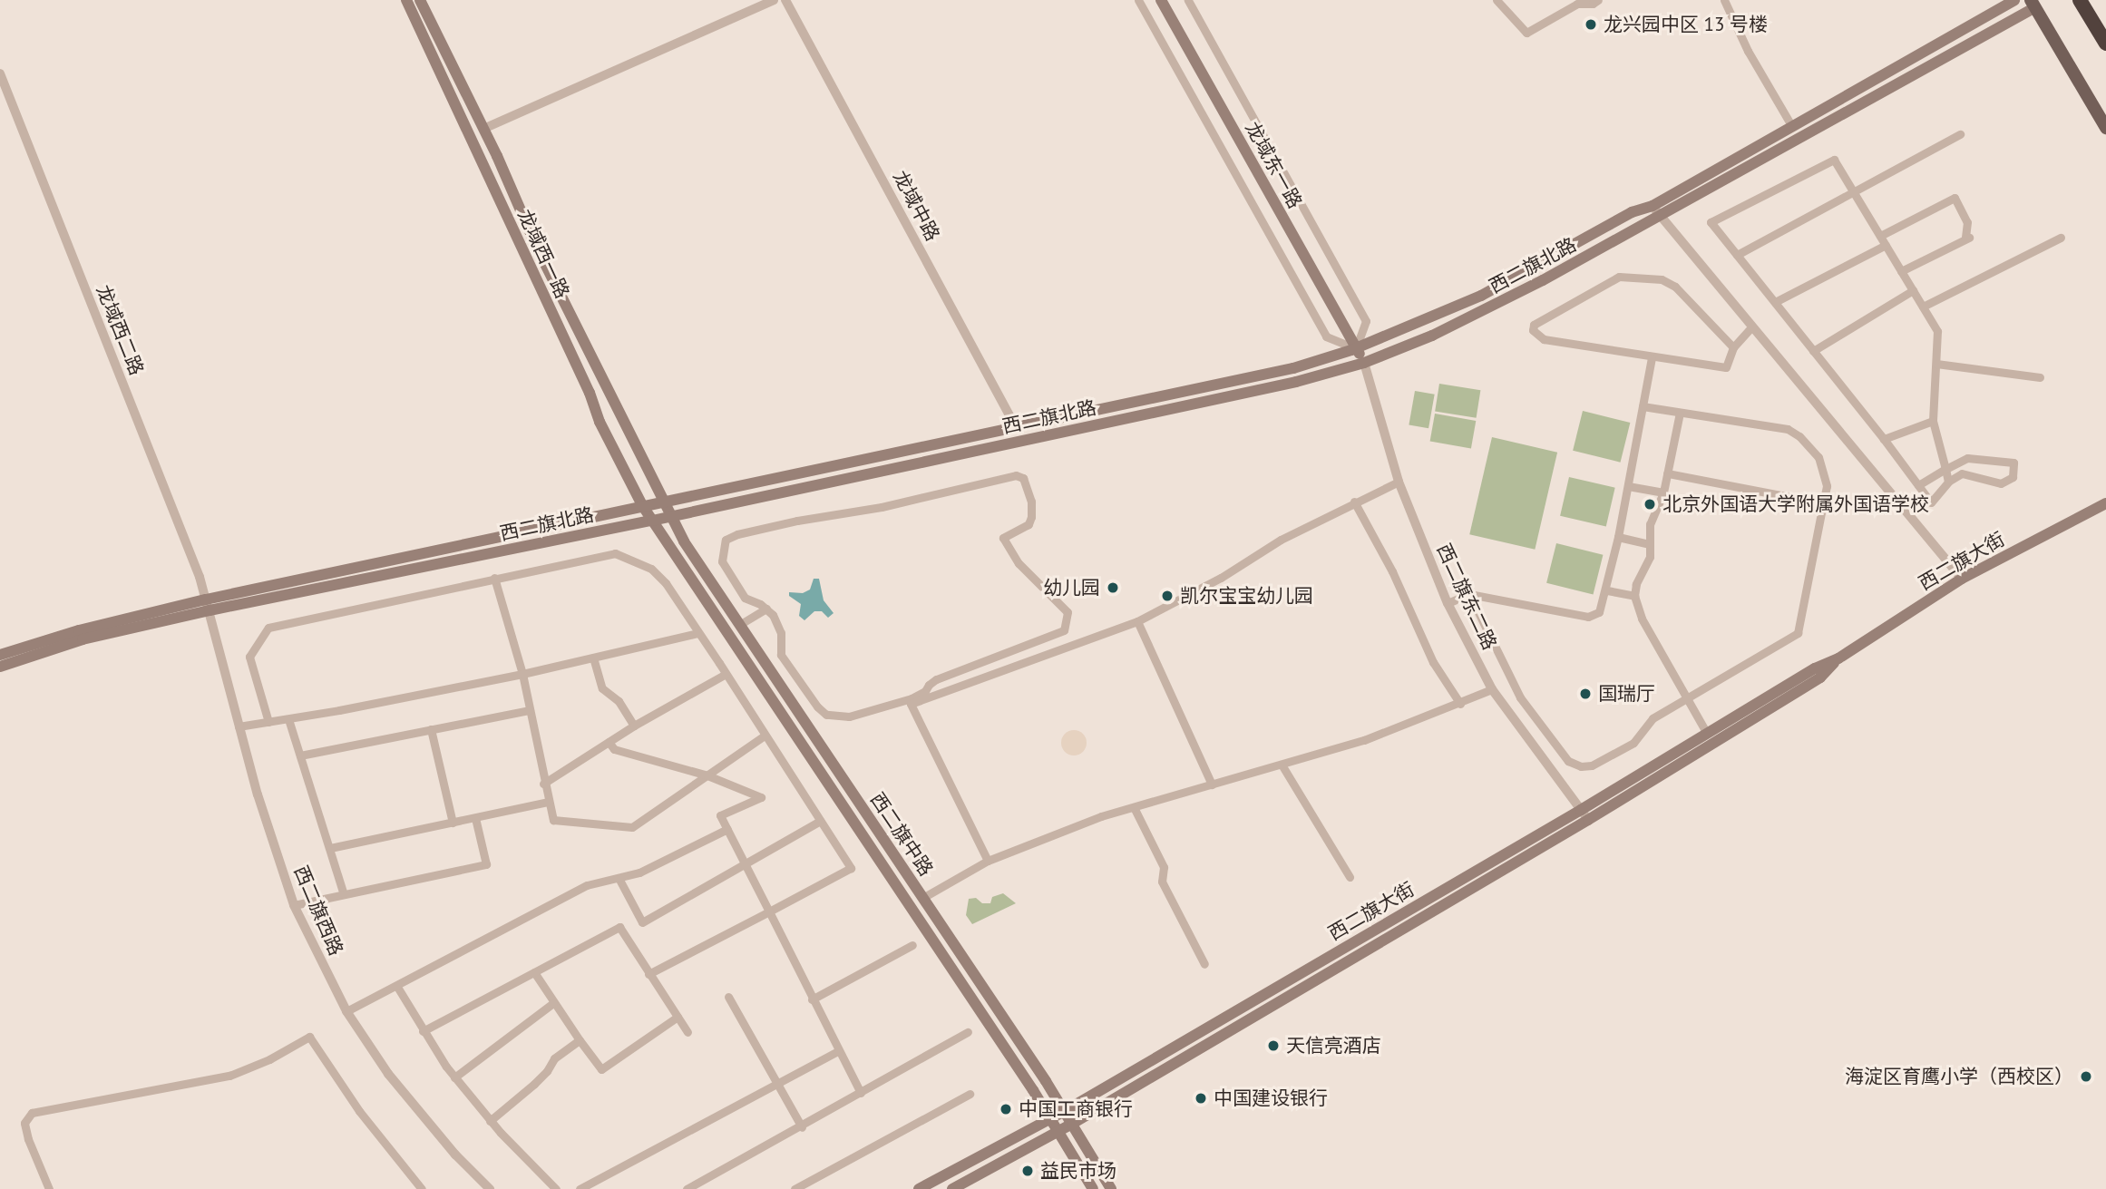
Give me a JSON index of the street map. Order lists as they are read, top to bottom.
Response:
{
  "streets": {
    "main road": [
      "龙域东一路",
      "龙域西一路",
      "西二旗北路",
      "西二旗大街",
      "西二旗中路"
    ],
    "street": [
      "龙域中路",
      "龙域西二路",
      "西二旗东二路",
      "西二旗西路"
    ]
  },
  "crossings": [
    ["龙域东一路", "西二旗北路"],
    ["龙域东一路", "西二旗东二路"],
    ["龙域中路", "西二旗北路"],
    ["龙域西一路", "西二旗北路"],
    ["龙域西一路", "西二旗中路"],
    ["西二旗北路", "龙域西二路"],
    ["西二旗北路", "西二旗东二路"],
    ["西二旗北路", "西二旗中路"],
    ["西二旗北路", "西二旗西路"],
    ["龙域西二路", "西二旗西路"],
    ["西二旗大街", "西二旗东二路"],
    ["西二旗大街", "西二旗中路"]
  ],
  "places": [
    "龙兴园中区 13 号楼",
    "北京外国语大学附属外国语学校",
    "幼儿园",
    "凯尔宝宝幼儿园",
    "国瑞厅",
    "天信亮酒店",
    "海淀区育鹰小学（西校区）",
    "中国建设银行",
    "中国工商银行",
    "益民市场"
  ]
}
